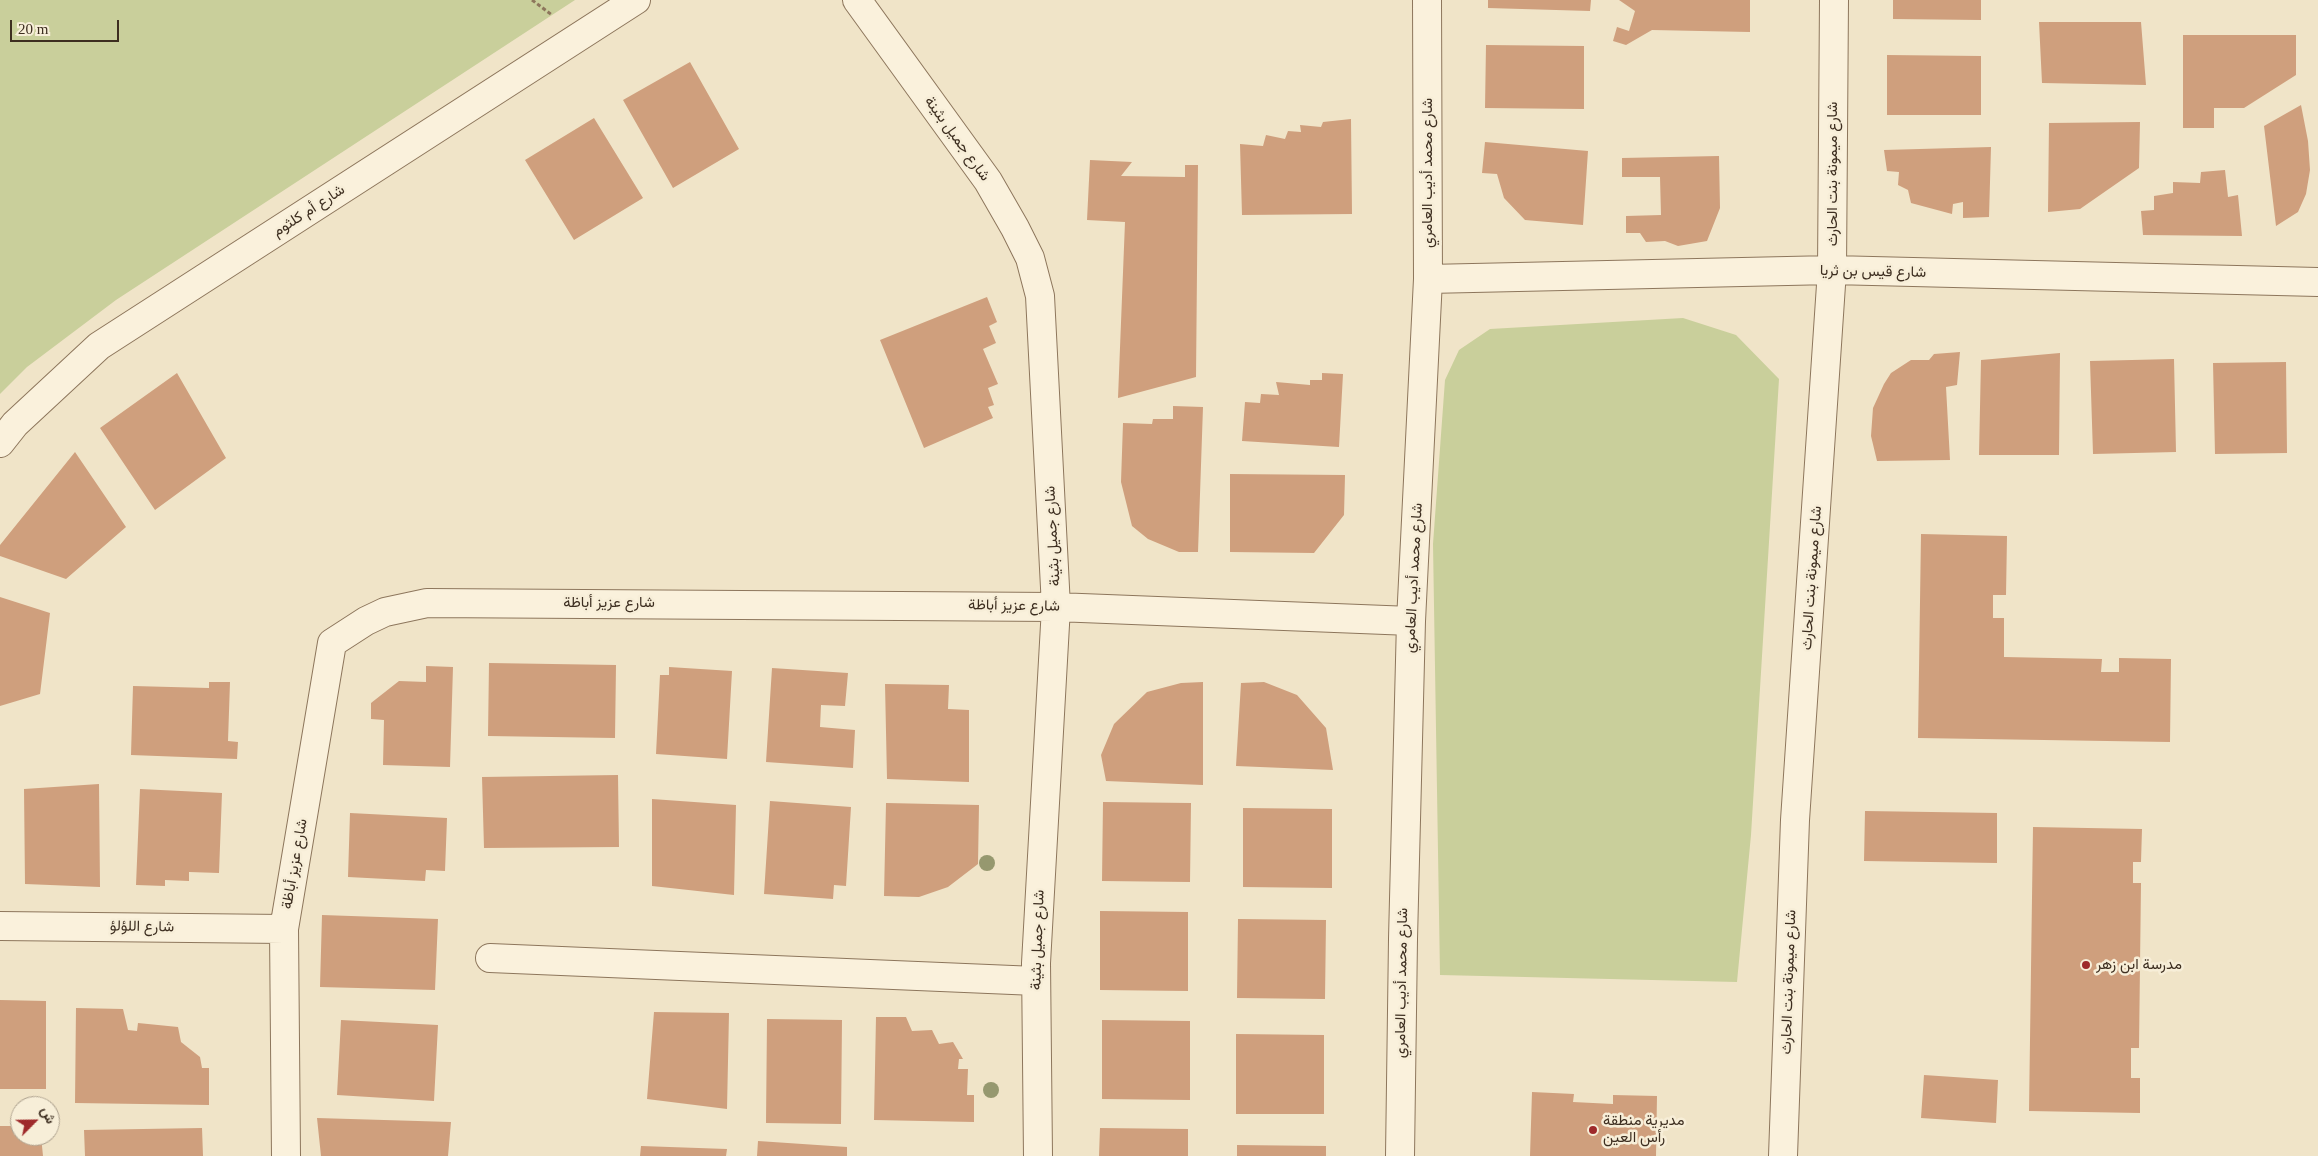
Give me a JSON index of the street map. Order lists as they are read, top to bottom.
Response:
{
  "streets": {
    "street": [
      "شارع جميل بثينة",
      "شارع محمد أديب العامري",
      "شارع ميمونة بنت الحارث",
      "شارع أم كلثوم",
      "شارع قيس بن ثريا",
      "شارع عزيز أباظة",
      "شارع اللؤلؤ"
    ]
  },
  "crossings": [
    ["شارع جميل بثينة", "شارع عزيز أباظة"],
    ["شارع محمد أديب العامري", "شارع قيس بن ثريا"],
    ["شارع محمد أديب العامري", "شارع عزيز أباظة"],
    ["شارع ميمونة بنت الحارث", "شارع قيس بن ثريا"],
    ["شارع عزيز أباظة", "شارع اللؤلؤ"]
  ],
  "places": ["مدرسة ابن زهر", "مديرية منطقة رأس العين"],
  "scale_bar": "20 m",
  "north": "top right"
}
